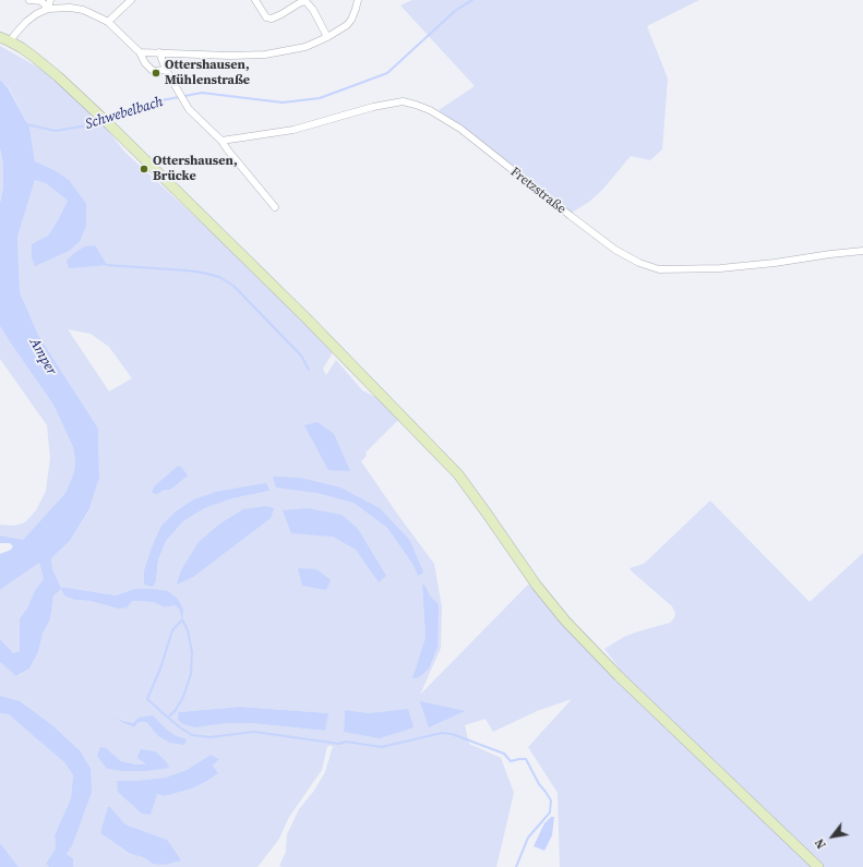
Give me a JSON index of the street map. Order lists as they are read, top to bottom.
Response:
{
  "streets": {
    "street": ["Fretzstraße"]
  },
  "water": ["Schwebelbach", "Amper"],
  "places": ["Ottershausen, Mühlenstraße", "Ottershausen, Brücke"],
  "north": "bottom left"
}
